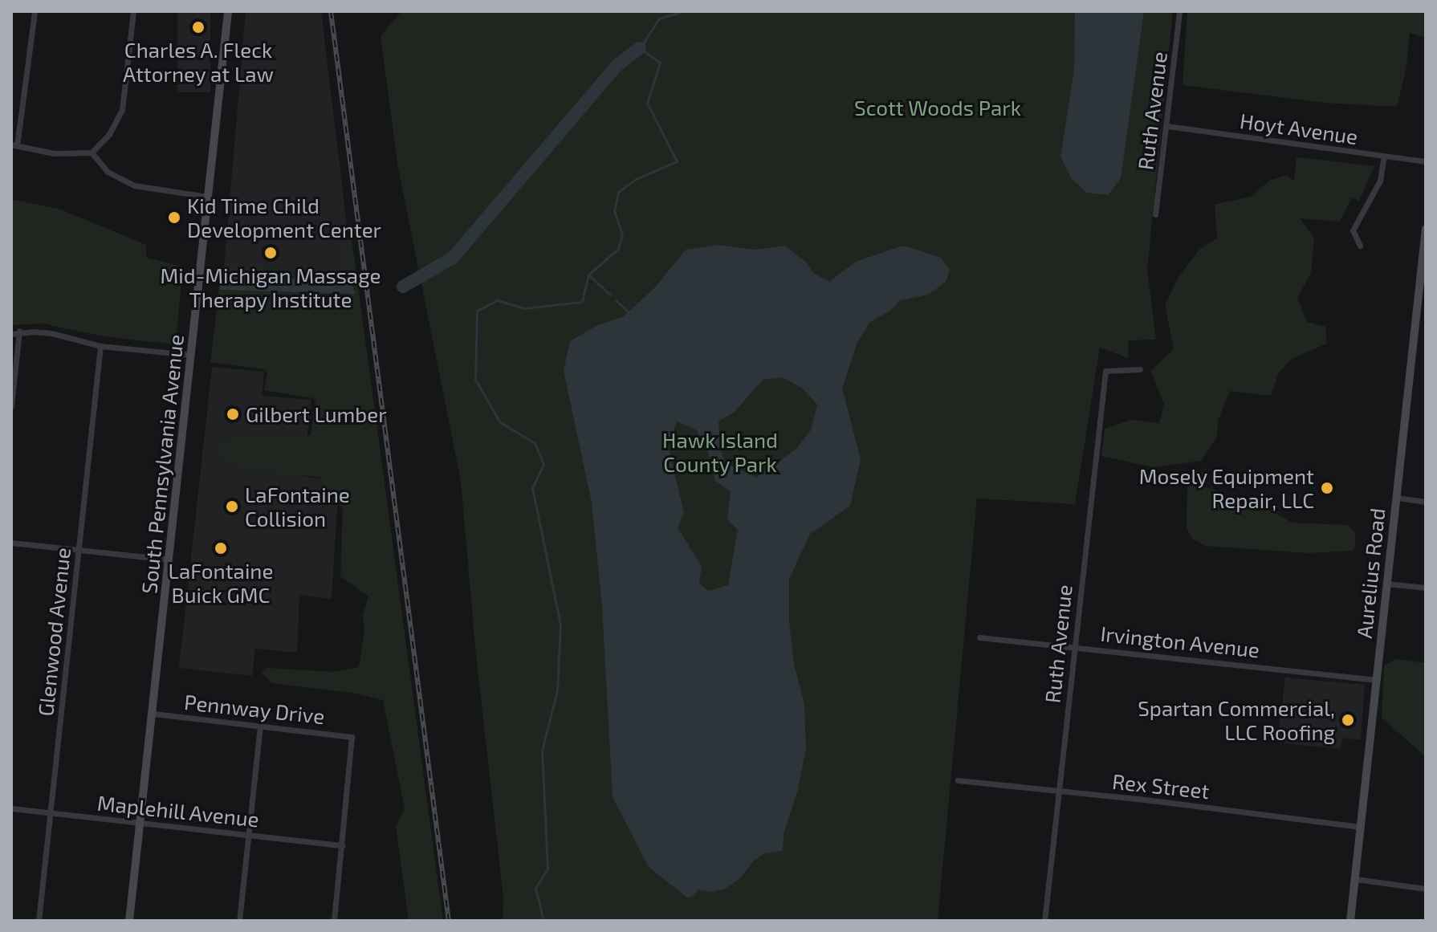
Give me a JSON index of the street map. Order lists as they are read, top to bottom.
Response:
{
  "streets": {
    "main road": ["South Pennsylvania Avenue", "Aurelius Road"],
    "street": [
      "Ruth Avenue",
      "Hoyt Avenue",
      "Glenwood Avenue",
      "Irvington Avenue",
      "Pennway Drive",
      "Rex Street",
      "Maplehill Avenue"
    ]
  },
  "crossings": [
    ["Ruth Avenue", "Hoyt Avenue"],
    ["Ruth Avenue", "Irvington Avenue"],
    ["Ruth Avenue", "Rex Street"],
    ["South Pennsylvania Avenue", "Pennway Drive"],
    ["South Pennsylvania Avenue", "Maplehill Avenue"],
    ["Aurelius Road", "Irvington Avenue"],
    ["Aurelius Road", "Rex Street"],
    ["Glenwood Avenue", "Maplehill Avenue"],
    ["Pennway Drive", "Maplehill Avenue"]
  ],
  "parks": ["Scott Woods Park", "Hawk Island County Park"],
  "places": [
    "Charles A. Fleck Attorney at Law",
    "Kid Time Child Development Center",
    "Mid-Michigan Massage Therapy Institute",
    "Gilbert Lumber",
    "Mosely Equipment Repair, LLC",
    "LaFontaine Collision",
    "LaFontaine Buick GMC",
    "Spartan Commercial, LLC Roofing"
  ]
}
